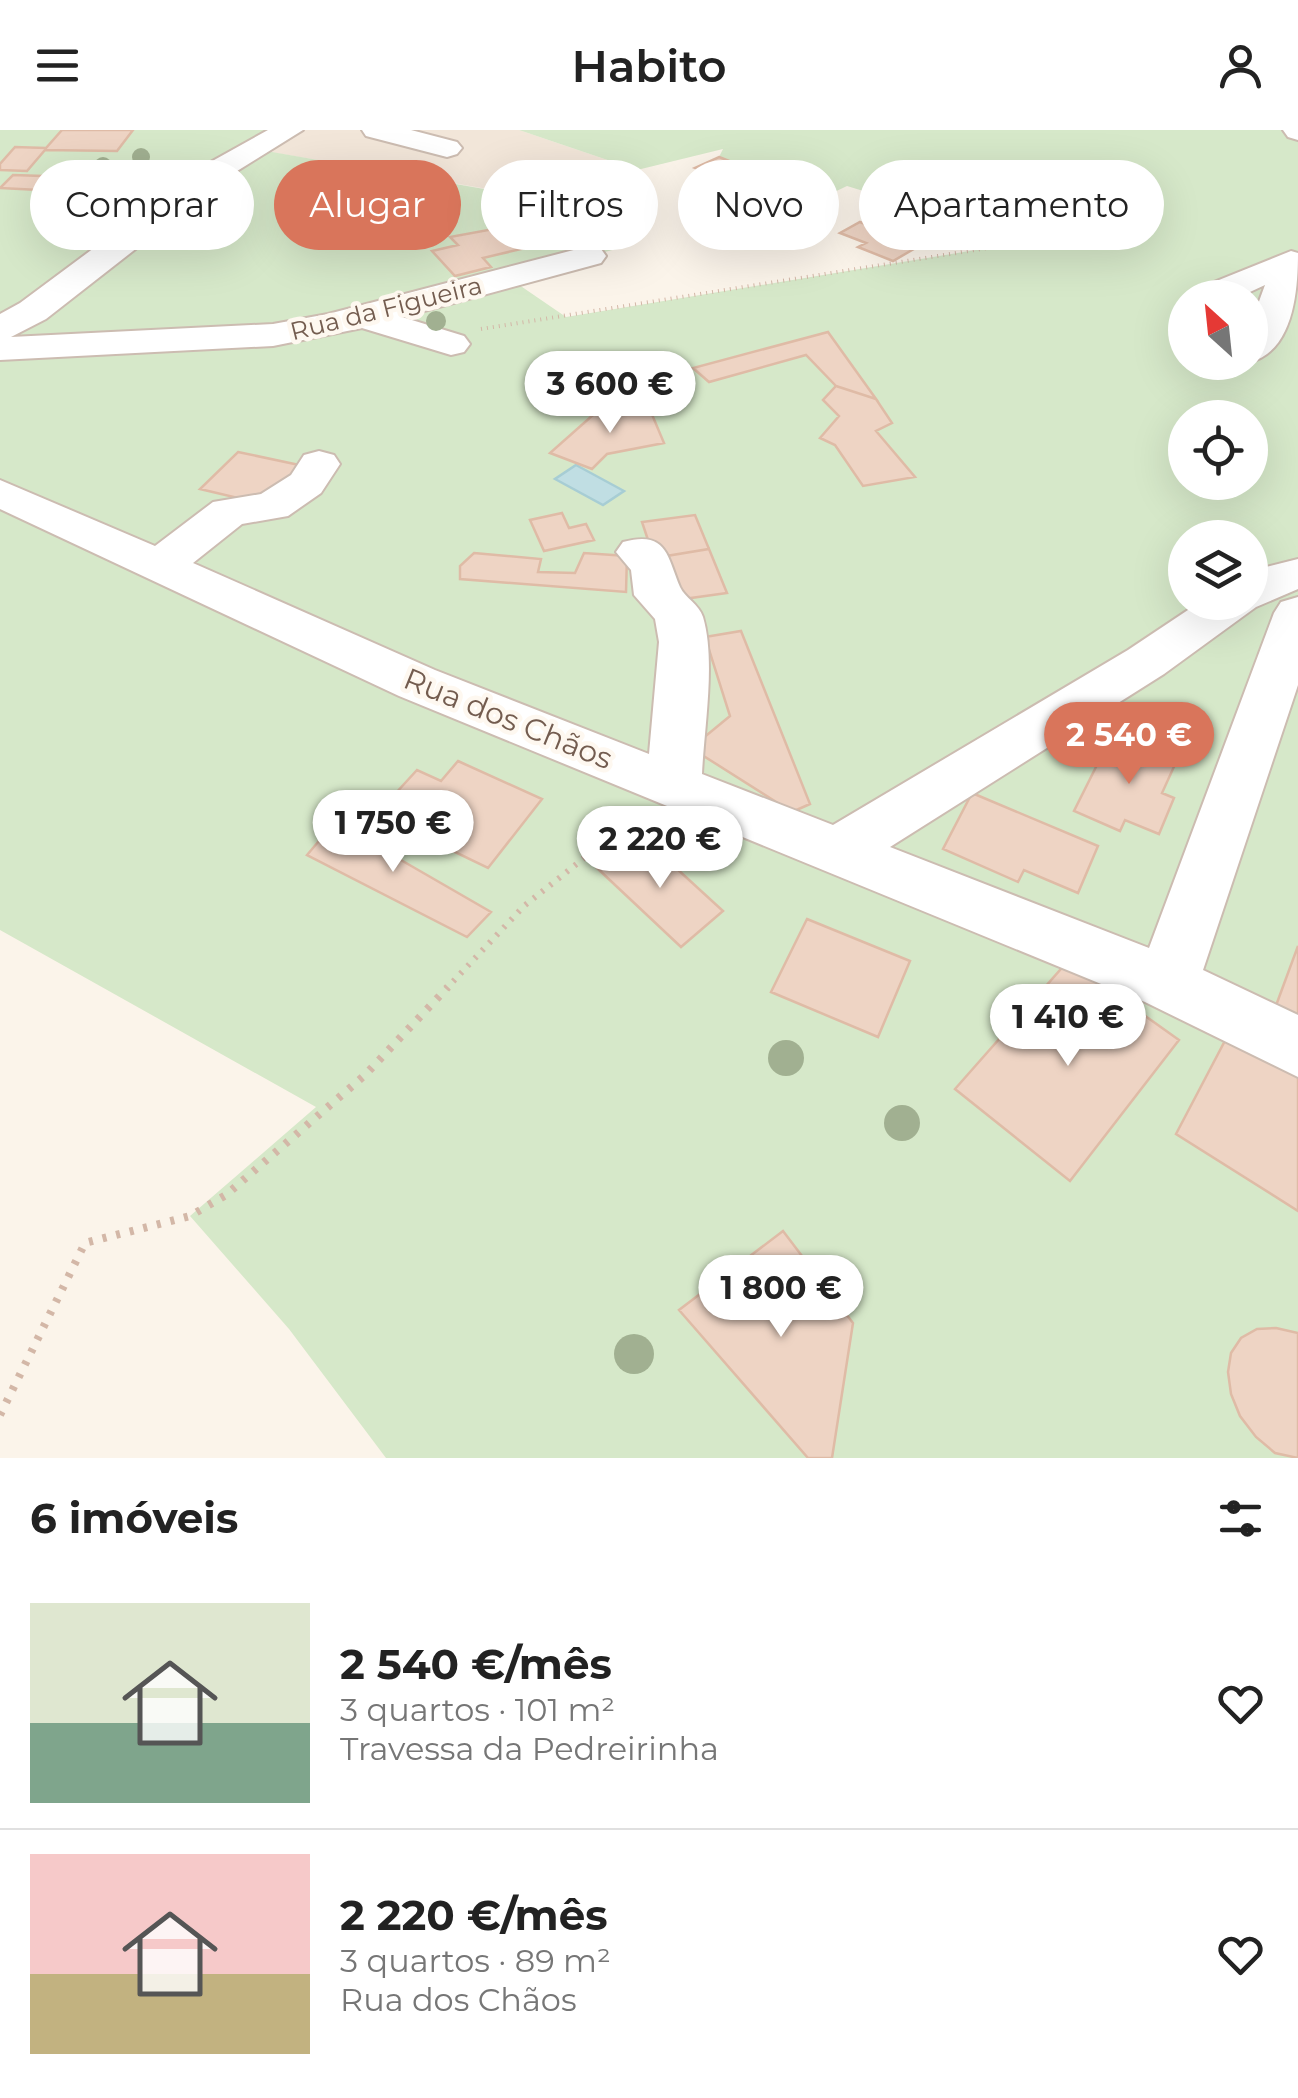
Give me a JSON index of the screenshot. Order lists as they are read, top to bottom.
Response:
{
  "streets": {
    "street": ["Rua da Figueira", "Rua dos Chãos"]
  },
  "north": "top left",
  "page": {
    "header": "Habito",
    "chip": [
      "Comprar",
      "Alugar",
      "Filtros",
      "Novo",
      "Apartamento"
    ],
    "price": [
      "3 600 €",
      "2 540 €",
      "1 750 €",
      "2 220 €",
      "1 410 €",
      "1 800 €"
    ],
    "heading": "6 imóveis",
    "list": [
      {
        "name": "2 540 €/mês",
        "note": "3 quartos · 101 m² · Travessa da Pedreirinha"
      },
      {
        "name": "2 220 €/mês",
        "note": "3 quartos · 89 m² · Rua dos Chãos"
      }
    ]
  }
}
